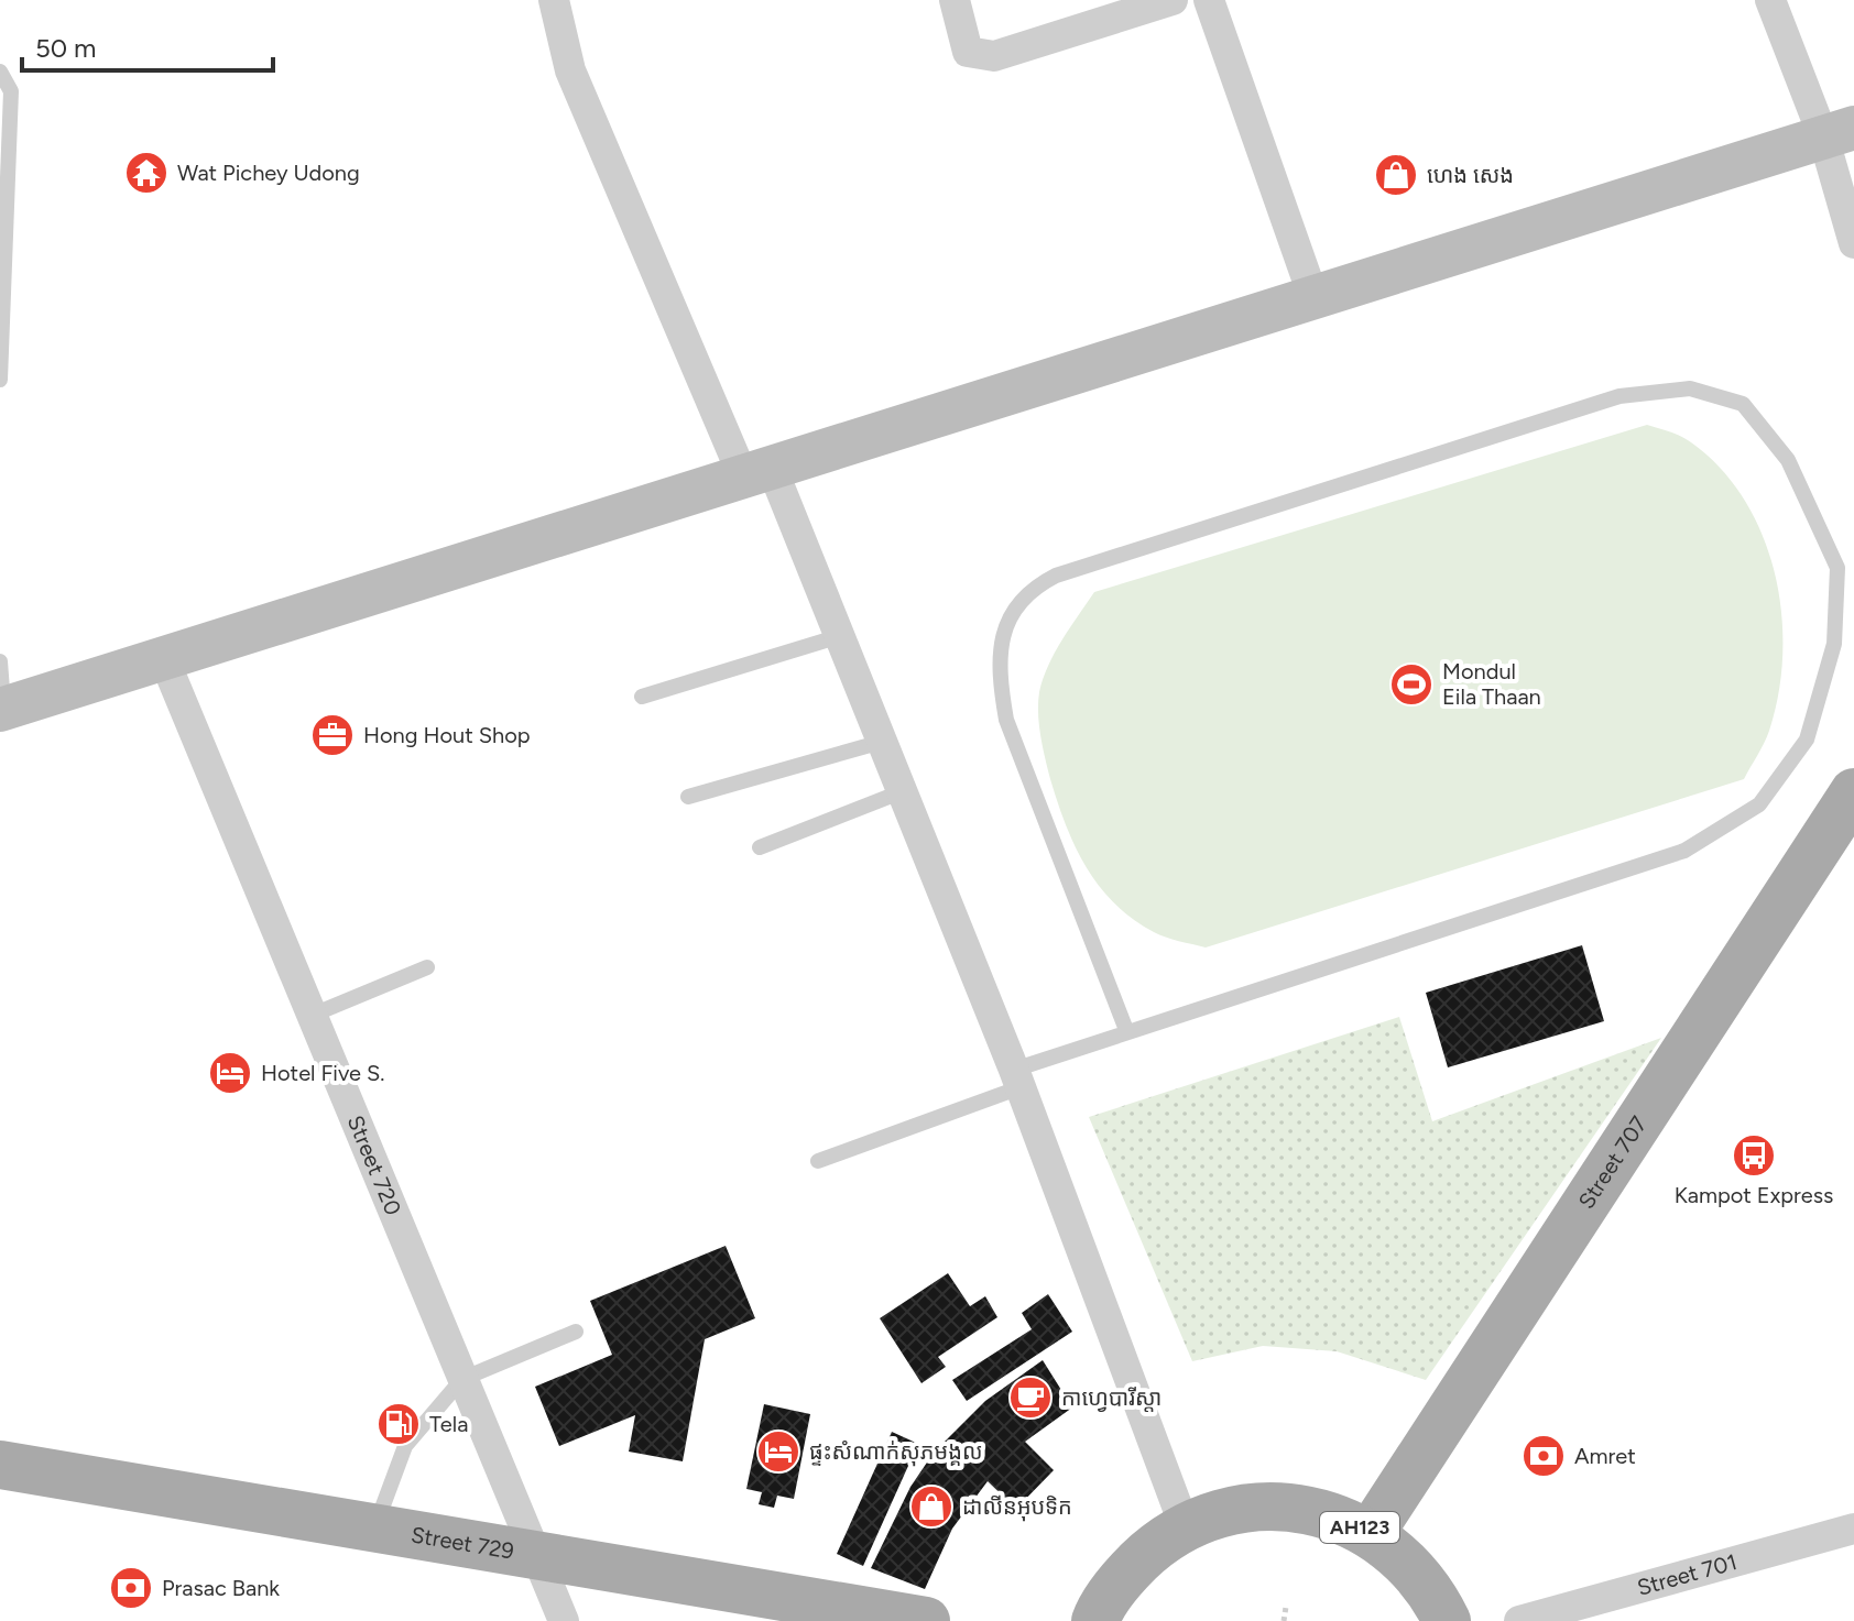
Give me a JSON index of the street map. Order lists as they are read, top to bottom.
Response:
{
  "streets": {
    "main road": ["Street 707", "AH123", "Street 729"],
    "street": ["Street 720", "Street 701"]
  },
  "crossings": [
    ["Street 707", "AH123"],
    ["Street 720", "Street 729"]
  ],
  "places": {
    "temple": ["Wat Pichey Udong"],
    "shop": ["ហេង សេង", "ដាលីនអុបទិក"],
    "sports": ["Mondul Eila Thaan"],
    "office": ["Hong Hout Shop"],
    "hotel": ["Hotel Five S.", "ផ្ទះសំណាក់សុភមង្គល"],
    "bus stop": ["Kampot Express"],
    "cafe": ["កាហ្វេបារីស្តា"],
    "fuel station": ["Tela"],
    "bank": ["Amret", "Prasac Bank"]
  },
  "scale_bar": "50 m"
}
